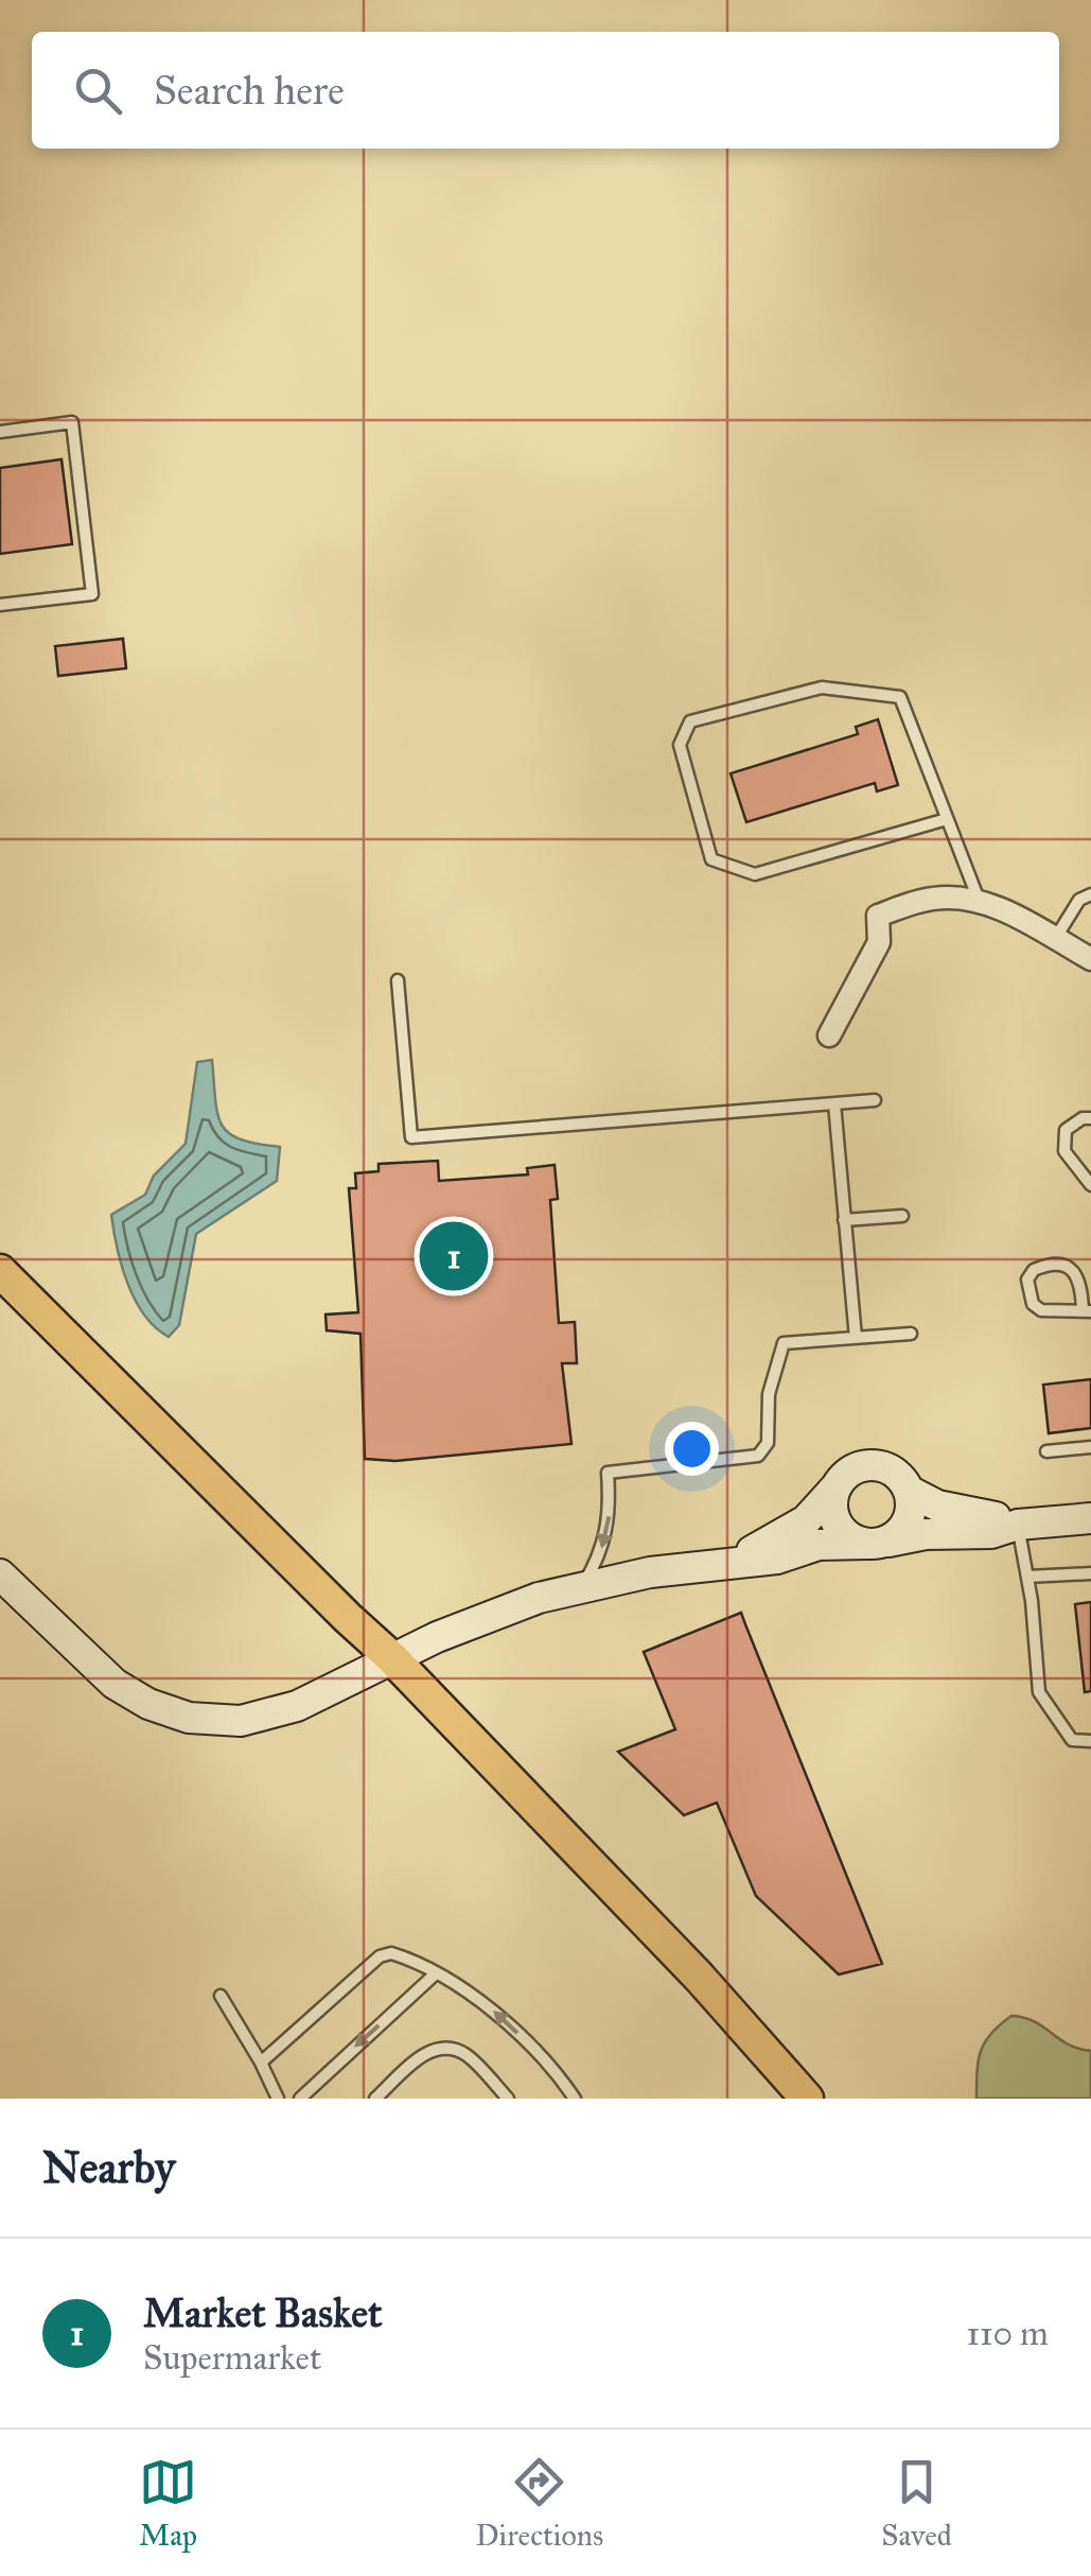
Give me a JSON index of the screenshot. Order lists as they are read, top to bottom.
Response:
{
  "page": {
    "search": "Search here",
    "pins": "1",
    "heading": "Nearby",
    "list": [
      {
        "mark": "1",
        "name": "Market Basket",
        "note": "Supermarket",
        "value": "110 m"
      }
    ],
    "nav": ["Map", "Directions", "Saved"]
  }
}
